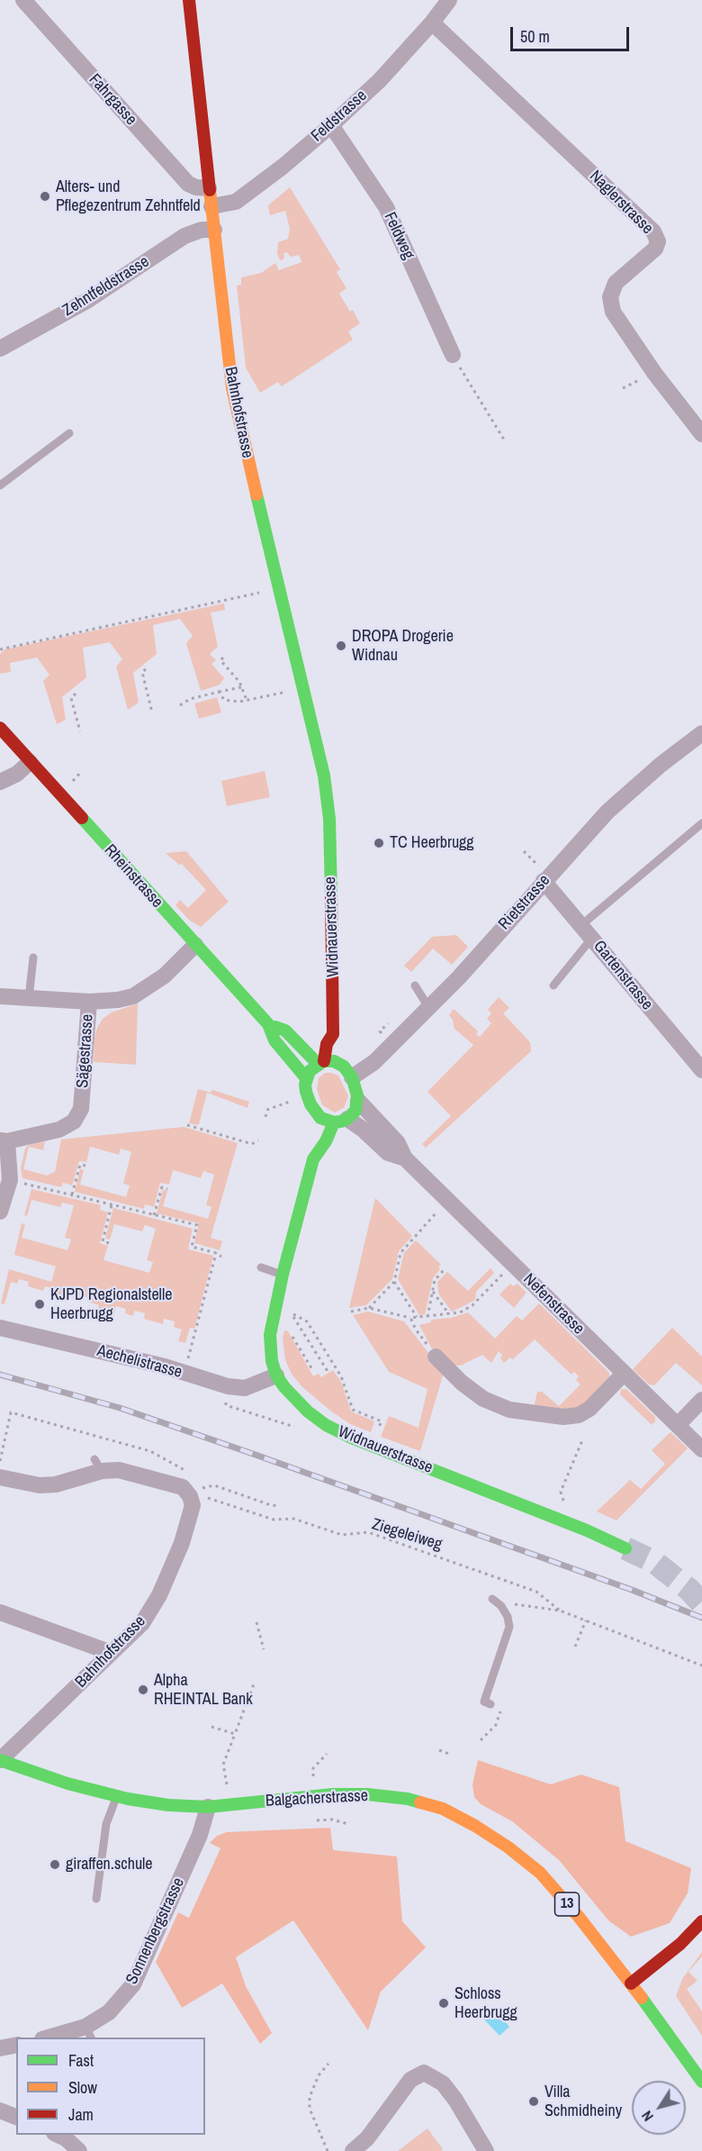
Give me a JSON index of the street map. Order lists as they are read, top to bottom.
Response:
{
  "streets": {
    "main road": [
      "Bahnhofstrasse",
      "Rheinstrasse",
      "Widnauerstrasse",
      "Balgacherstrasse",
      "13"
    ],
    "street": [
      "Fahrgasse",
      "Feldstrasse",
      "Naglerstrasse",
      "Feldweg",
      "Zehntfeldstrasse",
      "Rietstrasse",
      "Gartenstrasse",
      "Sägestrasse",
      "Nefenstrasse",
      "Aechelistrasse",
      "Sonnenbergstrasse"
    ],
    "path": ["Ziegeleiweg"]
  },
  "crossings": [
    ["Fahrgasse", "Bahnhofstrasse"],
    ["Feldstrasse", "Naglerstrasse"],
    ["Feldstrasse", "Feldweg"],
    ["Feldstrasse", "Bahnhofstrasse"],
    ["Zehntfeldstrasse", "Bahnhofstrasse"],
    ["Bahnhofstrasse", "Widnauerstrasse"],
    ["Bahnhofstrasse", "Balgacherstrasse"],
    ["Rheinstrasse", "Rietstrasse"],
    ["Rheinstrasse", "Widnauerstrasse"],
    ["Rheinstrasse", "Sägestrasse"],
    ["Rheinstrasse", "Nefenstrasse"],
    ["Rietstrasse", "Widnauerstrasse"],
    ["Rietstrasse", "Gartenstrasse"],
    ["Rietstrasse", "Nefenstrasse"],
    ["Widnauerstrasse", "Nefenstrasse"],
    ["Widnauerstrasse", "Aechelistrasse"],
    ["Balgacherstrasse", "Sonnenbergstrasse"]
  ],
  "places": [
    "Alters- und Pflegezentrum Zehntfeld",
    "DROPA Drogerie Widnau",
    "TC Heerbrugg",
    "KJPD Regionalstelle Heerbrugg",
    "Alpha RHEINTAL Bank",
    "giraffen.schule",
    "Schloss Heerbrugg",
    "Villa Schmidheiny"
  ],
  "legend": ["Fast", "Slow", "Jam"],
  "scale_bar": "50 m",
  "north": "bottom left"
}
